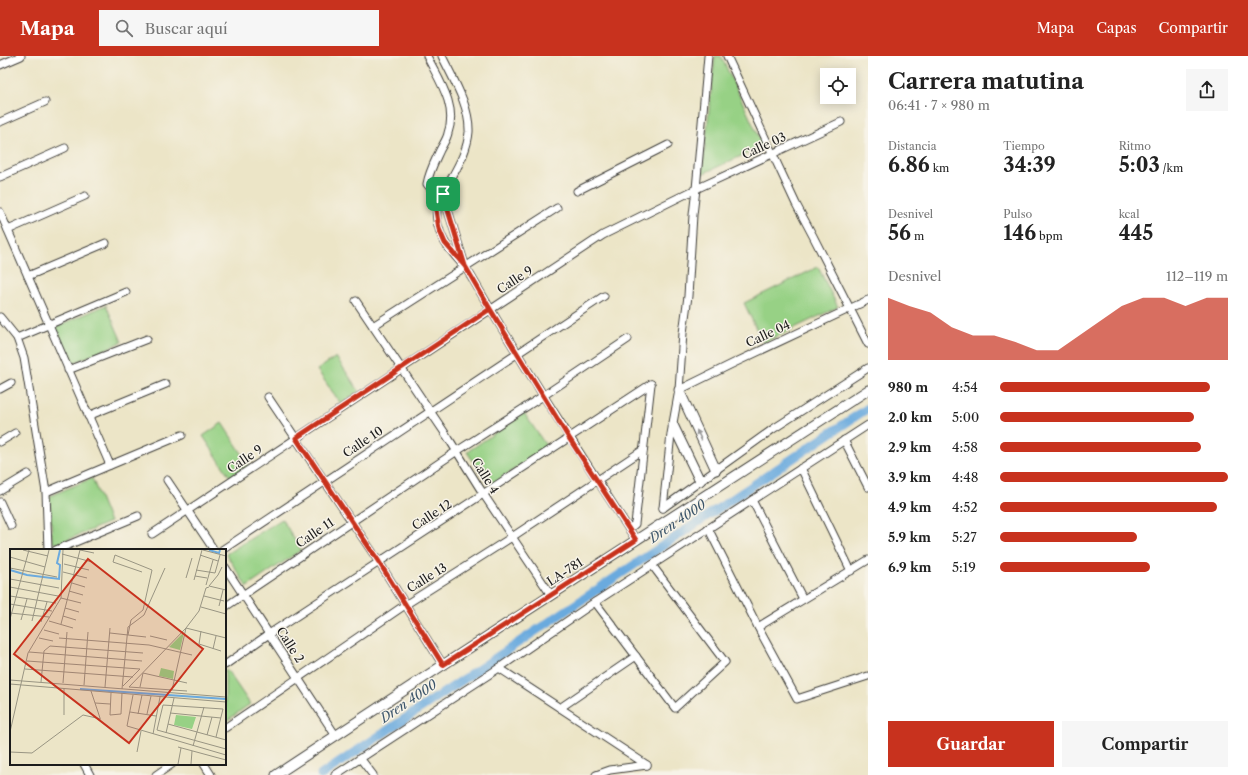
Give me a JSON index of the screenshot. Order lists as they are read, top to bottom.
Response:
{
  "streets": {
    "street": [
      "Calle 03",
      "Calle 9",
      "Calle 04",
      "Calle 10",
      "Calle 4",
      "Calle 12",
      "Calle 11",
      "LA-781",
      "Calle 13",
      "Calle 2"
    ]
  },
  "crossings": [
    ["Calle 03", "Calle 9"],
    ["Calle 9", "Calle 4"],
    ["Calle 10", "Calle 4"],
    ["Calle 4", "Calle 12"],
    ["Calle 4", "Calle 11"],
    ["Calle 4", "LA-781"],
    ["Calle 4", "Calle 13"],
    ["Calle 12", "Calle 13"],
    ["Calle 12", "Calle 2"],
    ["Calle 11", "Calle 2"],
    ["LA-781", "Calle 2"],
    ["Calle 13", "Calle 2"]
  ],
  "water": ["Dren 4000"],
  "page": {
    "header": "Mapa",
    "search": "Buscar aquí",
    "nav": ["Mapa", "Capas", "Compartir"],
    "heading": ["Carrera matutina", "06:41 · 7 × 980 m"],
    "stats": [
      ["Distancia", "6.86 km"],
      ["Tiempo", "34:39"],
      ["Ritmo", "5:03 /km"],
      ["Desnivel", "56 m"],
      ["Pulso", "146 bpm"],
      ["kcal", "445"]
    ],
    "chart": ["Desnivel", "112–119 m"],
    "list": [
      {
        "name": "980 m",
        "note": "4:54"
      },
      {
        "name": "2.0 km",
        "note": "5:00"
      },
      {
        "name": "2.9 km",
        "note": "4:58"
      },
      {
        "name": "3.9 km",
        "note": "4:48"
      },
      {
        "name": "4.9 km",
        "note": "4:52"
      },
      {
        "name": "5.9 km",
        "note": "5:27"
      },
      {
        "name": "6.9 km",
        "note": "5:19"
      }
    ],
    "buttons": ["Guardar", "Compartir"]
  }
}
